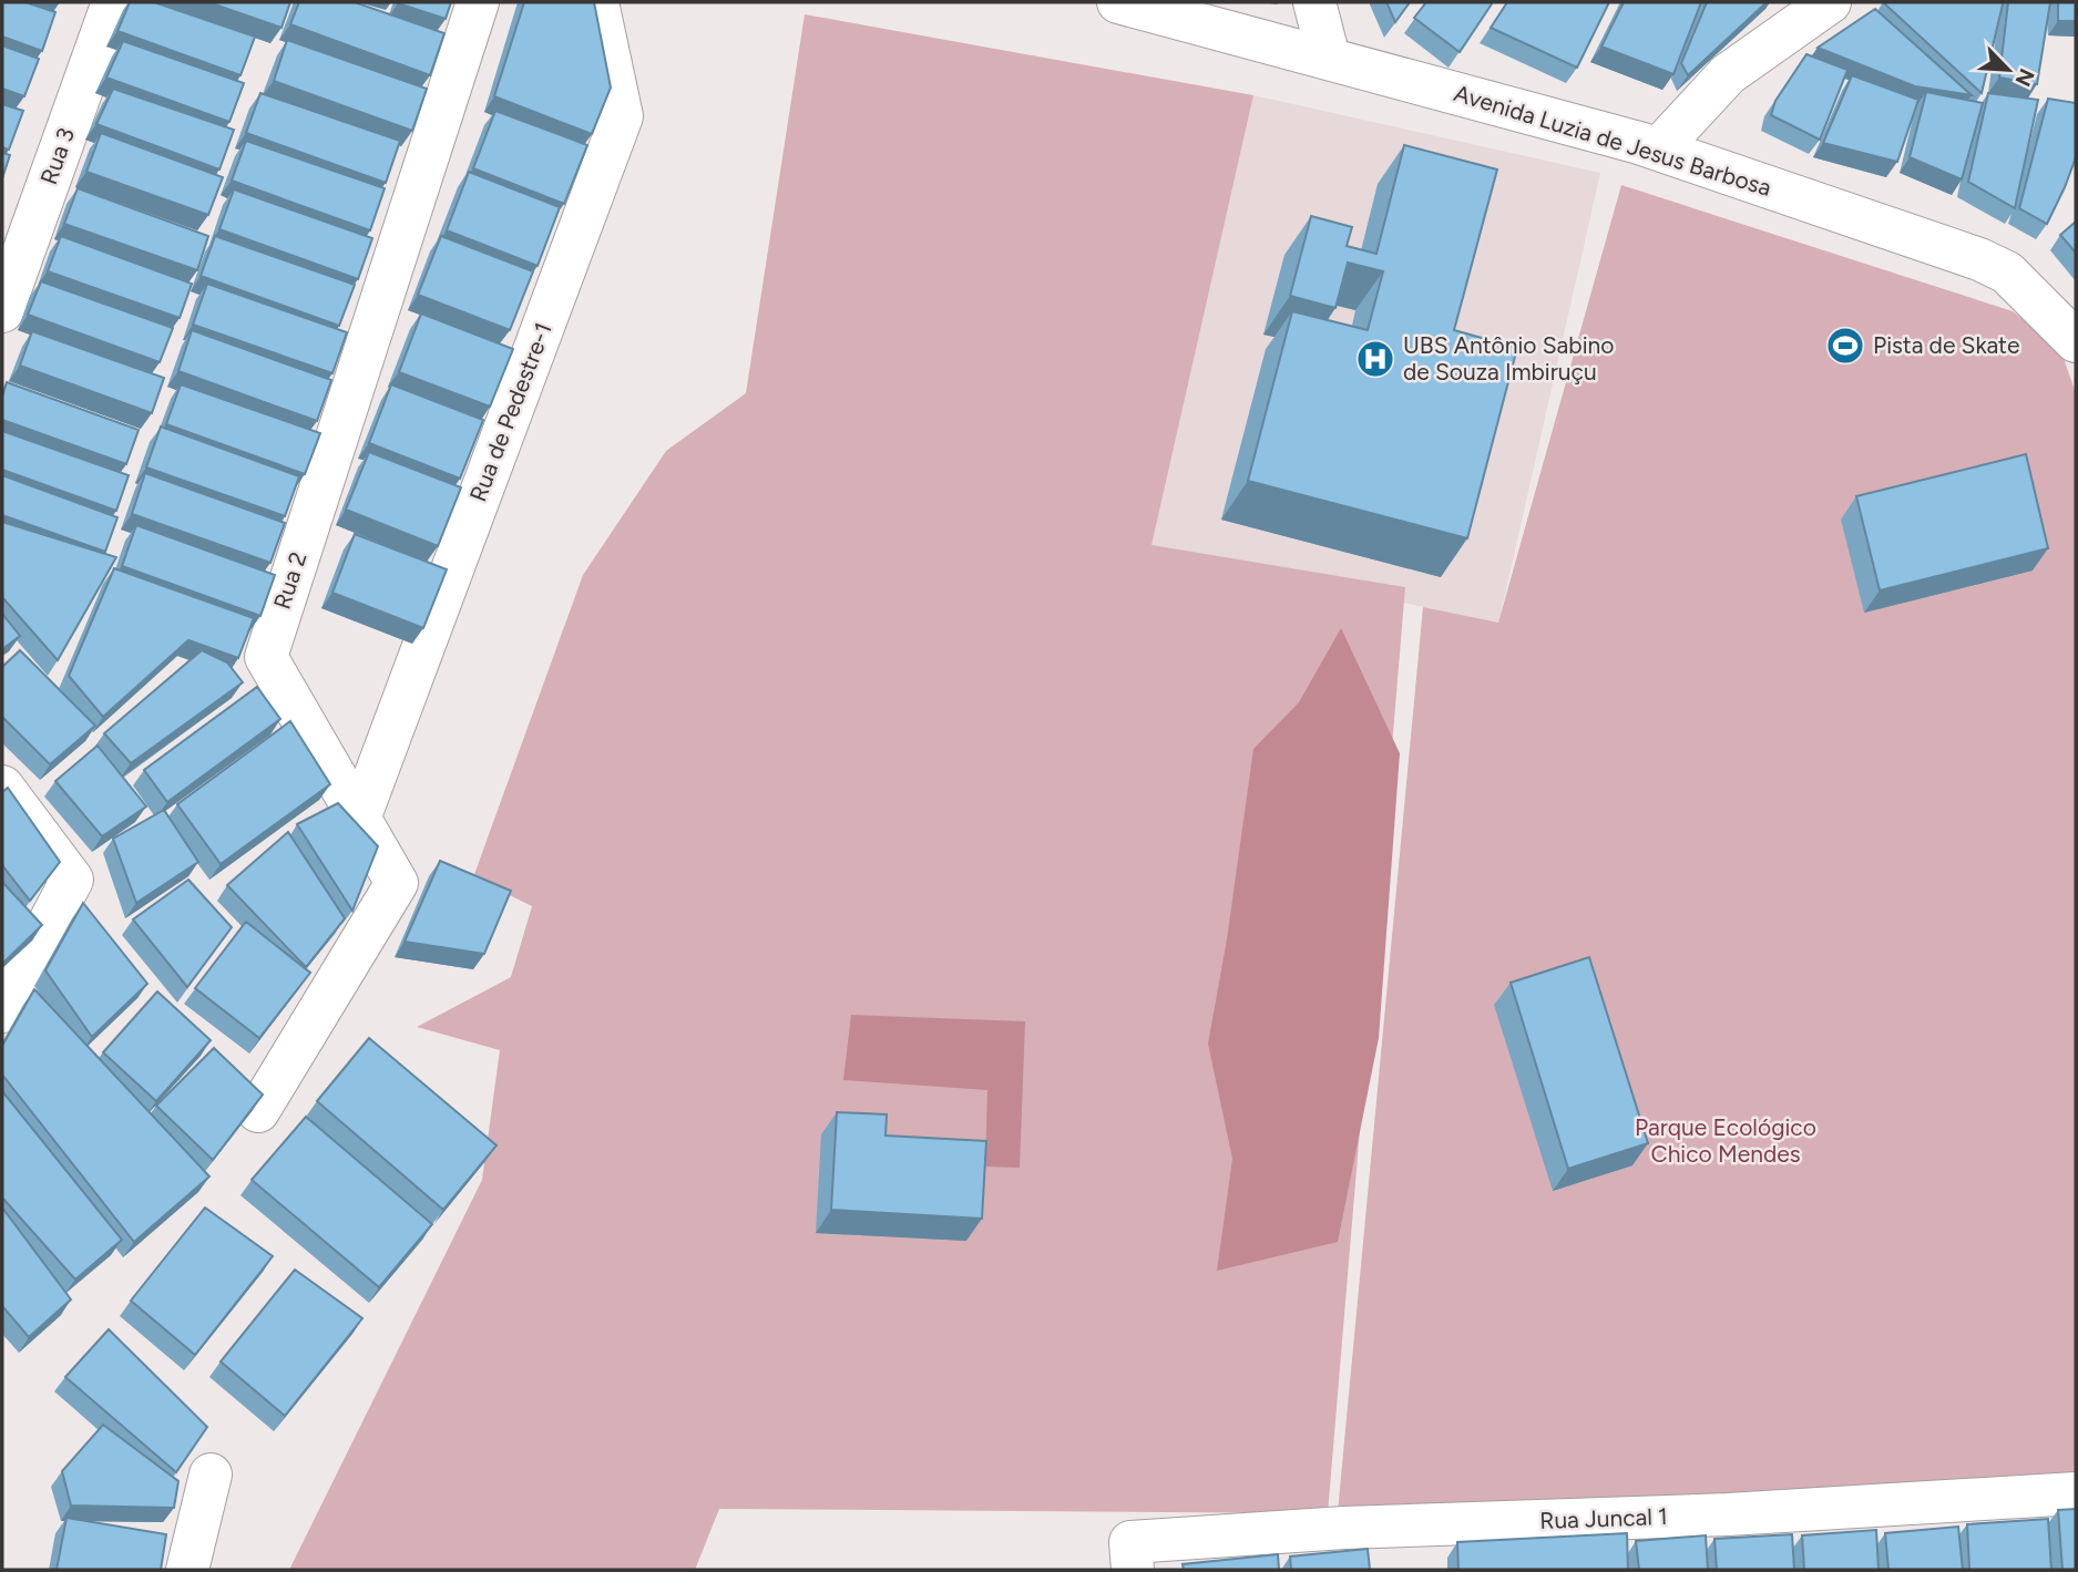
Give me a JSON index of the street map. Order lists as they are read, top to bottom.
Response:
{
  "streets": {
    "street": [
      "Avenida Luzia de Jesus Barbosa",
      "Rua 3",
      "Rua de Pedestre-1",
      "Rua 2",
      "Rua Juncal 1"
    ]
  },
  "crossings": [
    ["Rua de Pedestre-1", "Rua 2"]
  ],
  "parks": ["Parque Ecológico Chico Mendes"],
  "places": {
    "sports": ["Pista de Skate"],
    "hospital": ["UBS Antônio Sabino de Souza Imbiruçu"]
  },
  "north": "bottom right"
}
